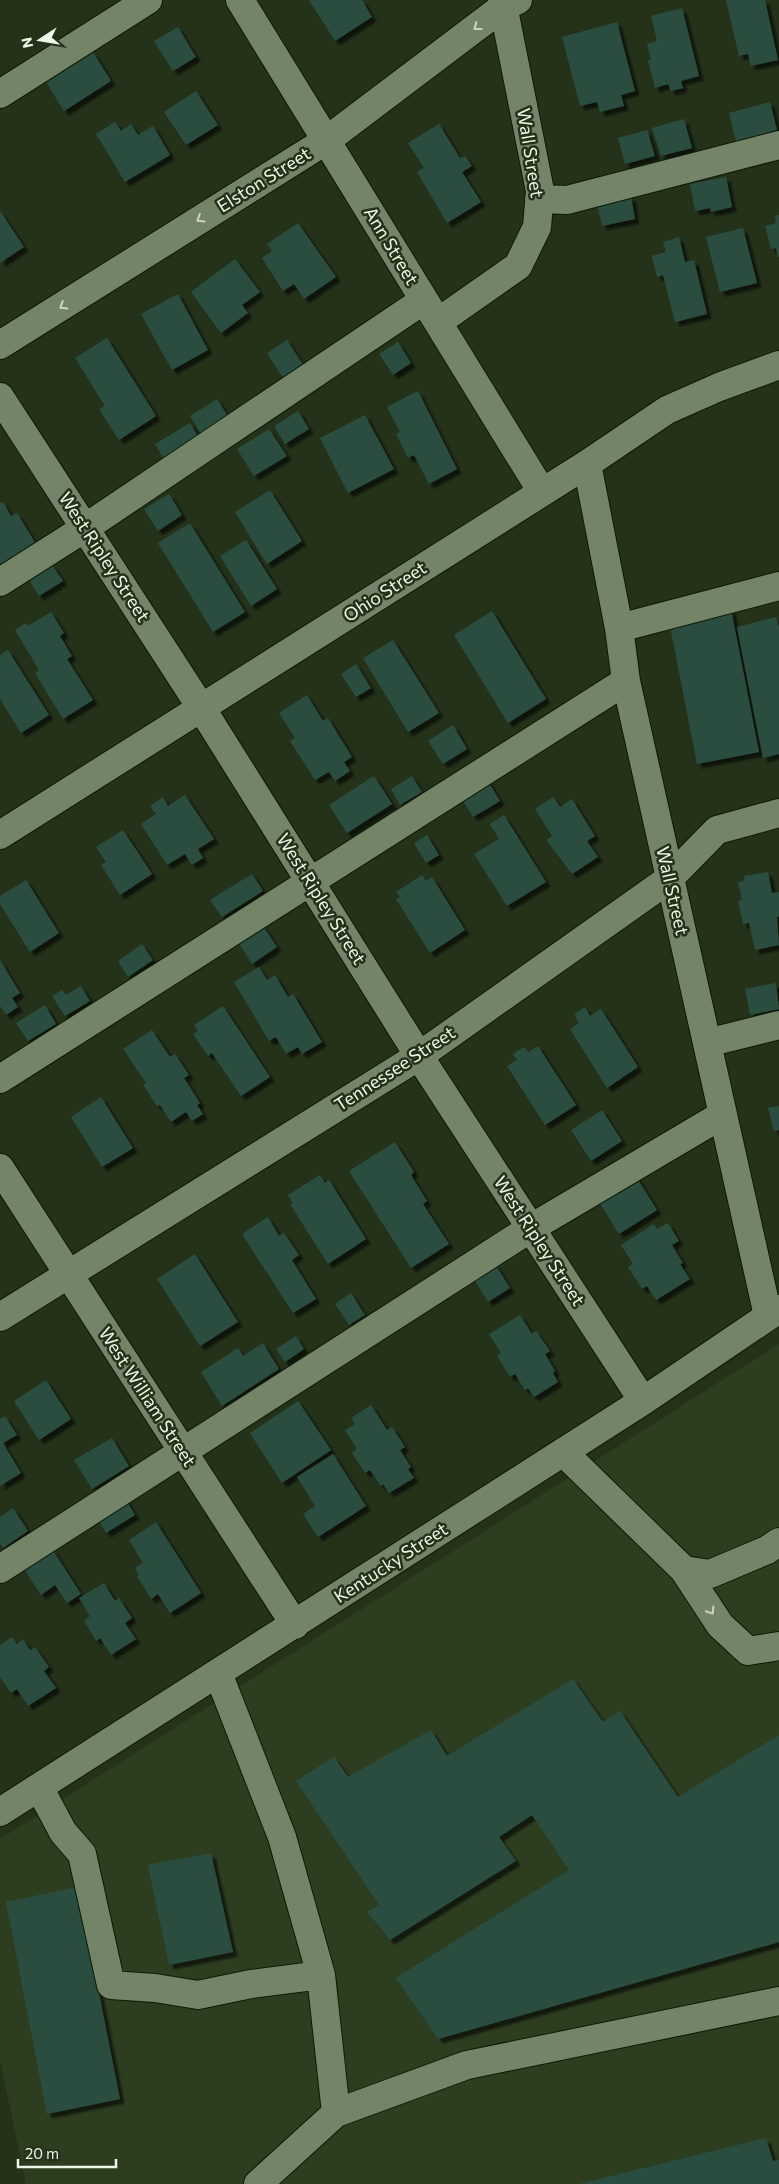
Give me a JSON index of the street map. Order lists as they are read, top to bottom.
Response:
{
  "streets": {
    "street": [
      "Wall Street",
      "Elston Street",
      "Ann Street",
      "West Ripley Street",
      "Ohio Street",
      "Tennessee Street",
      "West William Street",
      "Kentucky Street"
    ]
  },
  "crossings": [
    ["Wall Street", "Elston Street"],
    ["Wall Street", "Ann Street"],
    ["Wall Street", "West Ripley Street"],
    ["Wall Street", "Ohio Street"],
    ["Wall Street", "Tennessee Street"],
    ["Wall Street", "Kentucky Street"],
    ["Elston Street", "Ann Street"],
    ["Ann Street", "Ohio Street"],
    ["West Ripley Street", "Ohio Street"],
    ["West Ripley Street", "Tennessee Street"],
    ["West Ripley Street", "Kentucky Street"],
    ["Tennessee Street", "West William Street"],
    ["West William Street", "Kentucky Street"]
  ],
  "scale_bar": "20 m",
  "north": "left"
}
